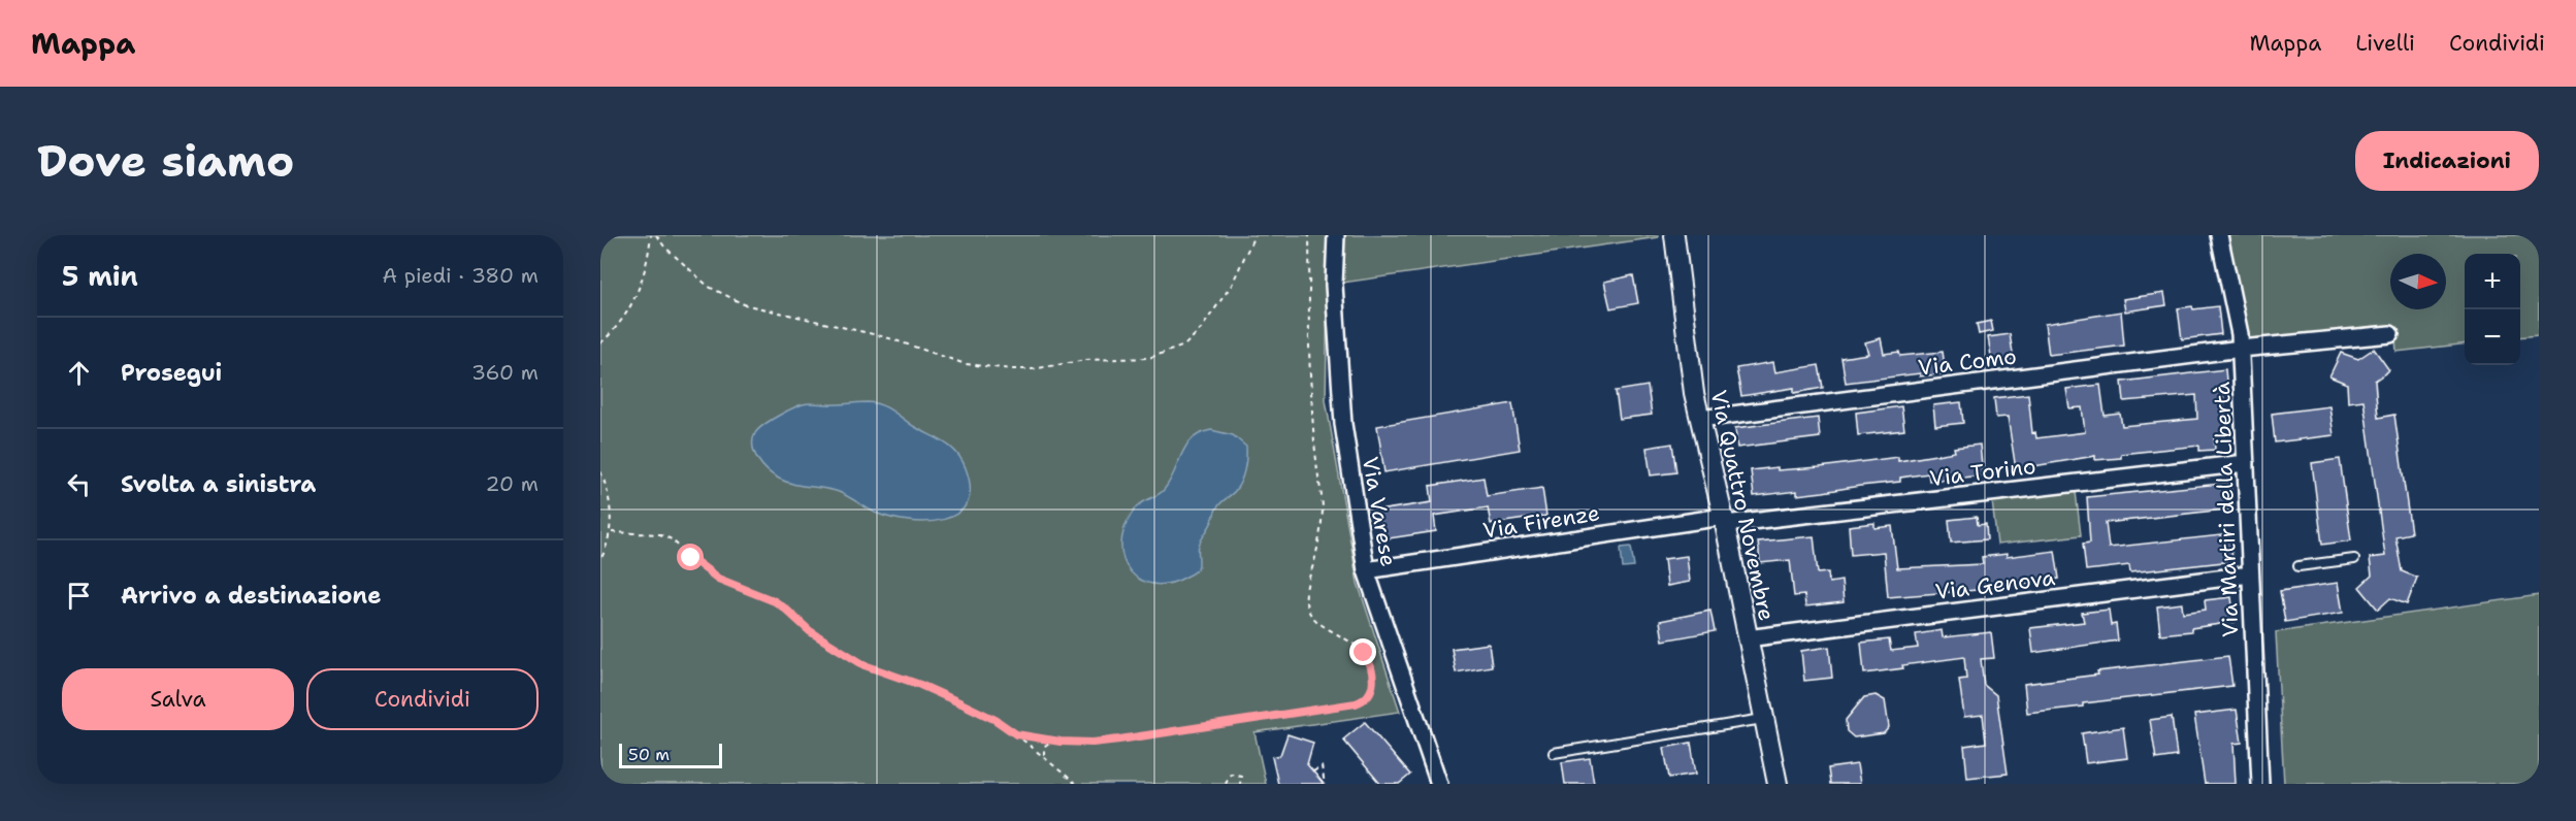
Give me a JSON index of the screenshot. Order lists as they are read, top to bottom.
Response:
{
  "streets": {
    "street": [
      "Via Como",
      "Via Torino",
      "Via Quattro Novembre",
      "Via Martiri della Libertà",
      "Via Varese",
      "Via Firenze",
      "Via Genova"
    ]
  },
  "crossings": [
    ["Via Como", "Via Quattro Novembre"],
    ["Via Como", "Via Martiri della Libertà"],
    ["Via Torino", "Via Quattro Novembre"],
    ["Via Torino", "Via Martiri della Libertà"],
    ["Via Torino", "Via Firenze"],
    ["Via Quattro Novembre", "Via Firenze"],
    ["Via Quattro Novembre", "Via Genova"],
    ["Via Martiri della Libertà", "Via Genova"],
    ["Via Varese", "Via Firenze"]
  ],
  "scale_bar": "50 m",
  "north": "right",
  "page": {
    "header": "Mappa",
    "nav": ["Mappa", "Livelli", "Condividi"],
    "buttons": [
      "Indicazioni",
      ["Salva", "Condividi"]
    ],
    "title": "Dove siamo",
    "heading": ["5 min", "A piedi · 380 m"],
    "map_buttons": ["+", "−"],
    "list": [
      ["Prosegui", "360 m"],
      ["Svolta a sinistra", "20 m"],
      "Arrivo a destinazione"
    ],
    "scale": "50 m"
  }
}
